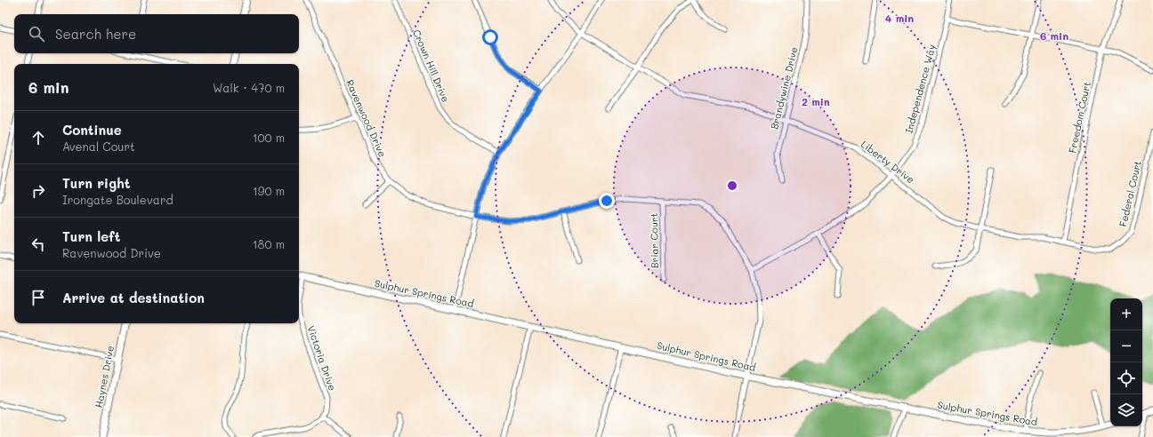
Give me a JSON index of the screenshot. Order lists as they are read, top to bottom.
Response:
{
  "streets": {
    "street": [
      "Crown Hill Drive",
      "Brandywine Drive",
      "Independence Way",
      "Freedom Court",
      "Ravenwood Drive",
      "Liberty Drive",
      "Federal Court",
      "Briar Court",
      "Sulphur Springs Road",
      "Victoria Drive",
      "Haynes Drive"
    ]
  },
  "crossings": [
    ["Brandywine Drive", "Liberty Drive"],
    ["Independence Way", "Ravenwood Drive"],
    ["Independence Way", "Liberty Drive"],
    ["Freedom Court", "Liberty Drive"],
    ["Ravenwood Drive", "Briar Court"],
    ["Ravenwood Drive", "Sulphur Springs Road"],
    ["Liberty Drive", "Federal Court"]
  ],
  "page": {
    "search": "Search here",
    "heading": ["6 min", "Walk · 470 m"],
    "list": [
      ["Continue", "Avenal Court", "100 m"],
      ["Turn right", "Irongate Boulevard", "190 m"],
      ["Turn left", "Ravenwood Drive", "180 m"],
      "Arrive at destination"
    ],
    "map_buttons": ["+", "−"]
  },
  "rings": ["4 min", "6 min", "2 min"]
}
